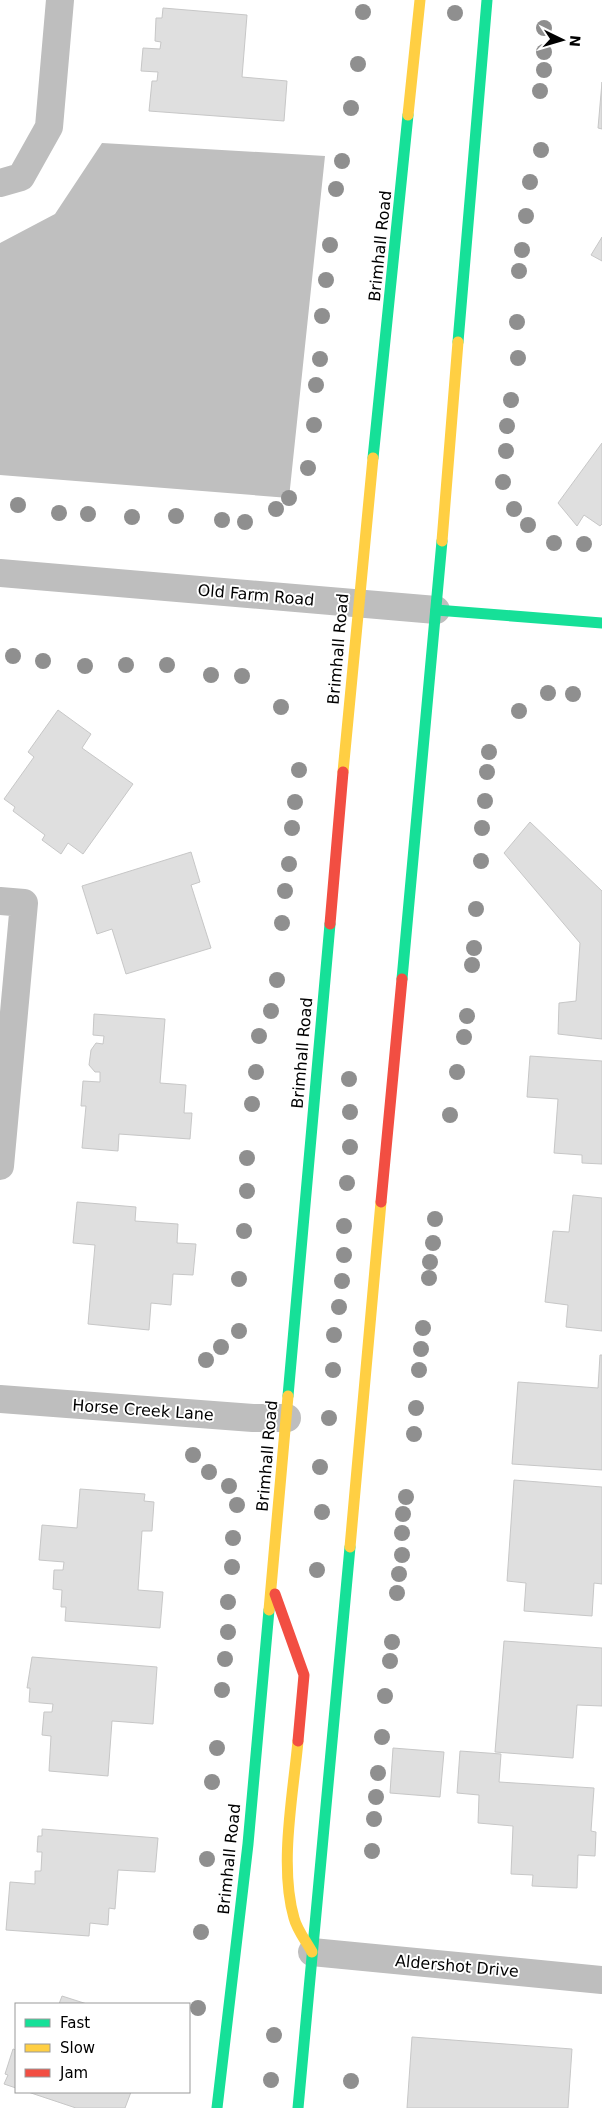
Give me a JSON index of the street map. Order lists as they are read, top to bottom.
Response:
{
  "streets": {
    "street": [
      "Brimhall Road",
      "Old Farm Road",
      "Horse Creek Lane",
      "Aldershot Drive"
    ]
  },
  "crossings": [
    ["Brimhall Road", "Old Farm Road"],
    ["Brimhall Road", "Horse Creek Lane"]
  ],
  "legend": ["Fast", "Slow", "Jam"],
  "north": "right"
}
